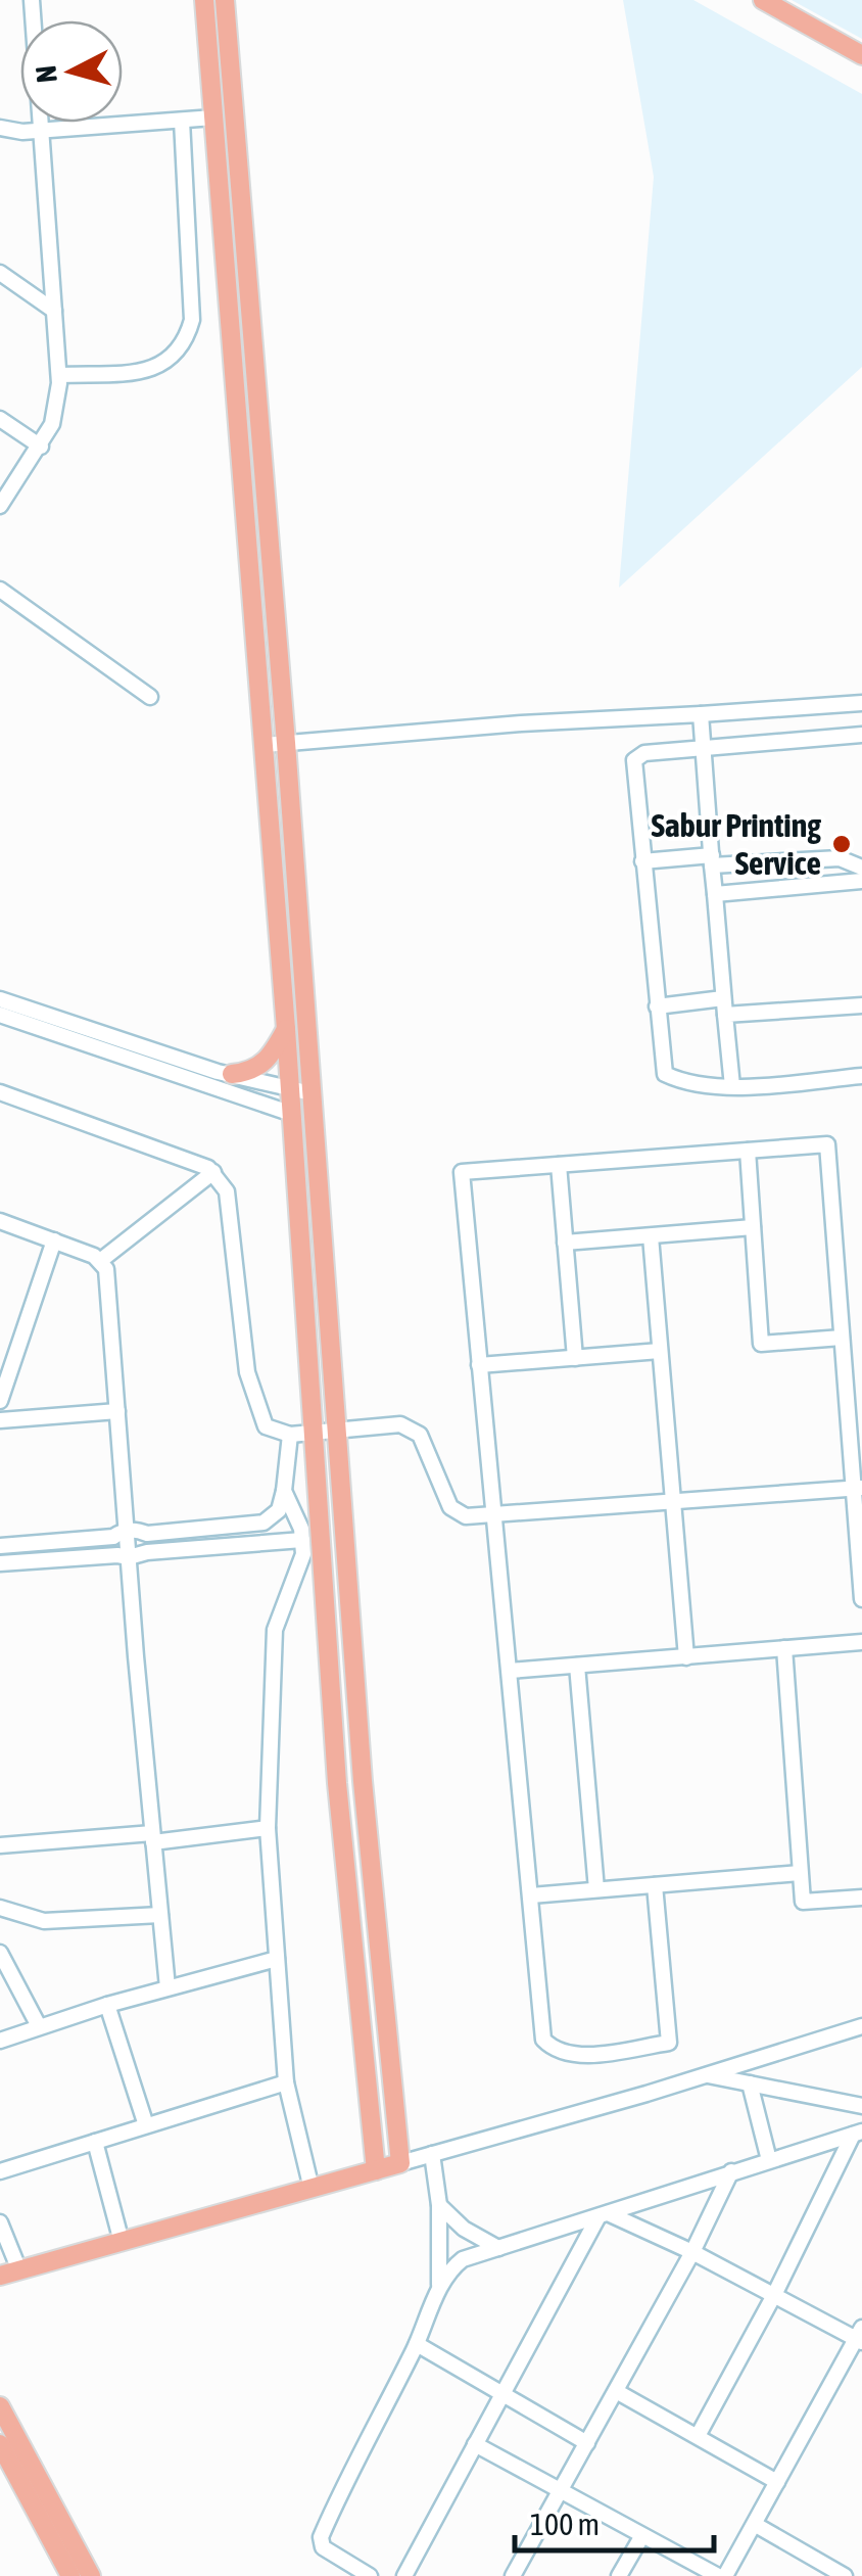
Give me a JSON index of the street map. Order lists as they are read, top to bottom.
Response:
{
  "places": ["Sabur Printing Service"],
  "scale_bar": "100 m",
  "north": "left"
}
